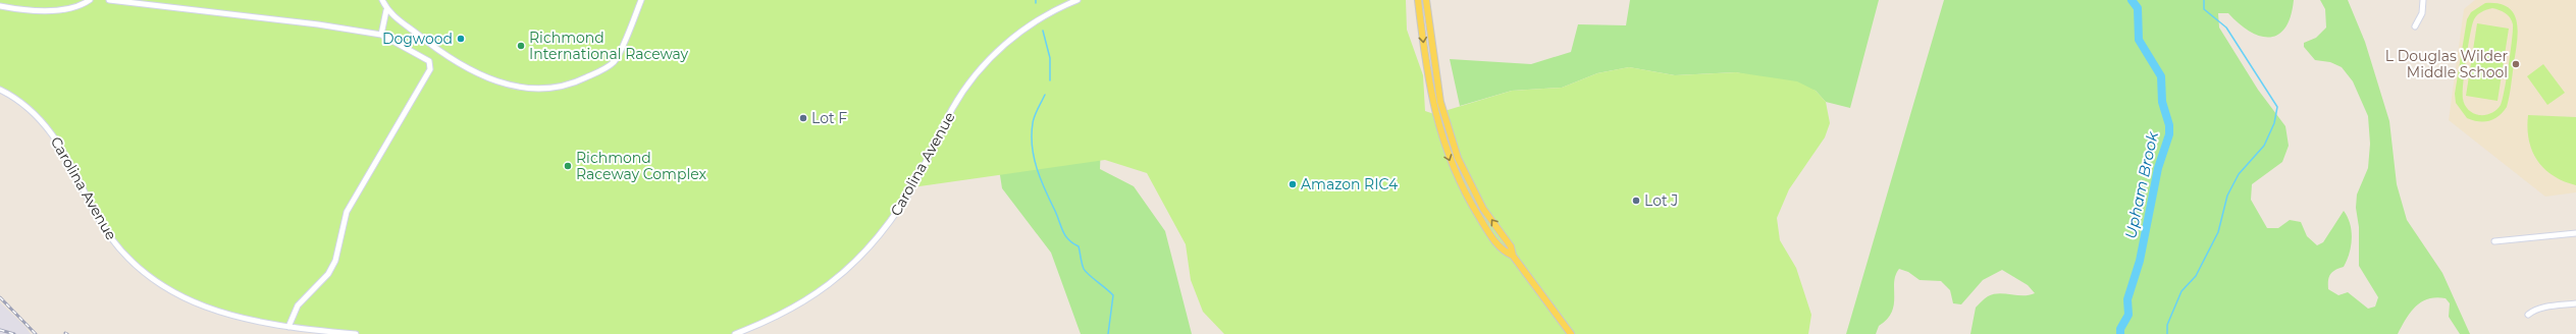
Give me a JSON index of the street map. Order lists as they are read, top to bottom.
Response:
{
  "streets": {
    "street": ["Carolina Avenue"]
  },
  "water": ["Upham Brook"],
  "places": [
    "Dogwood",
    "Richmond International Raceway",
    "L Douglas Wilder Middle School",
    "Lot F",
    "Richmond Raceway Complex",
    "Amazon RIC4",
    "Lot J"
  ]
}
